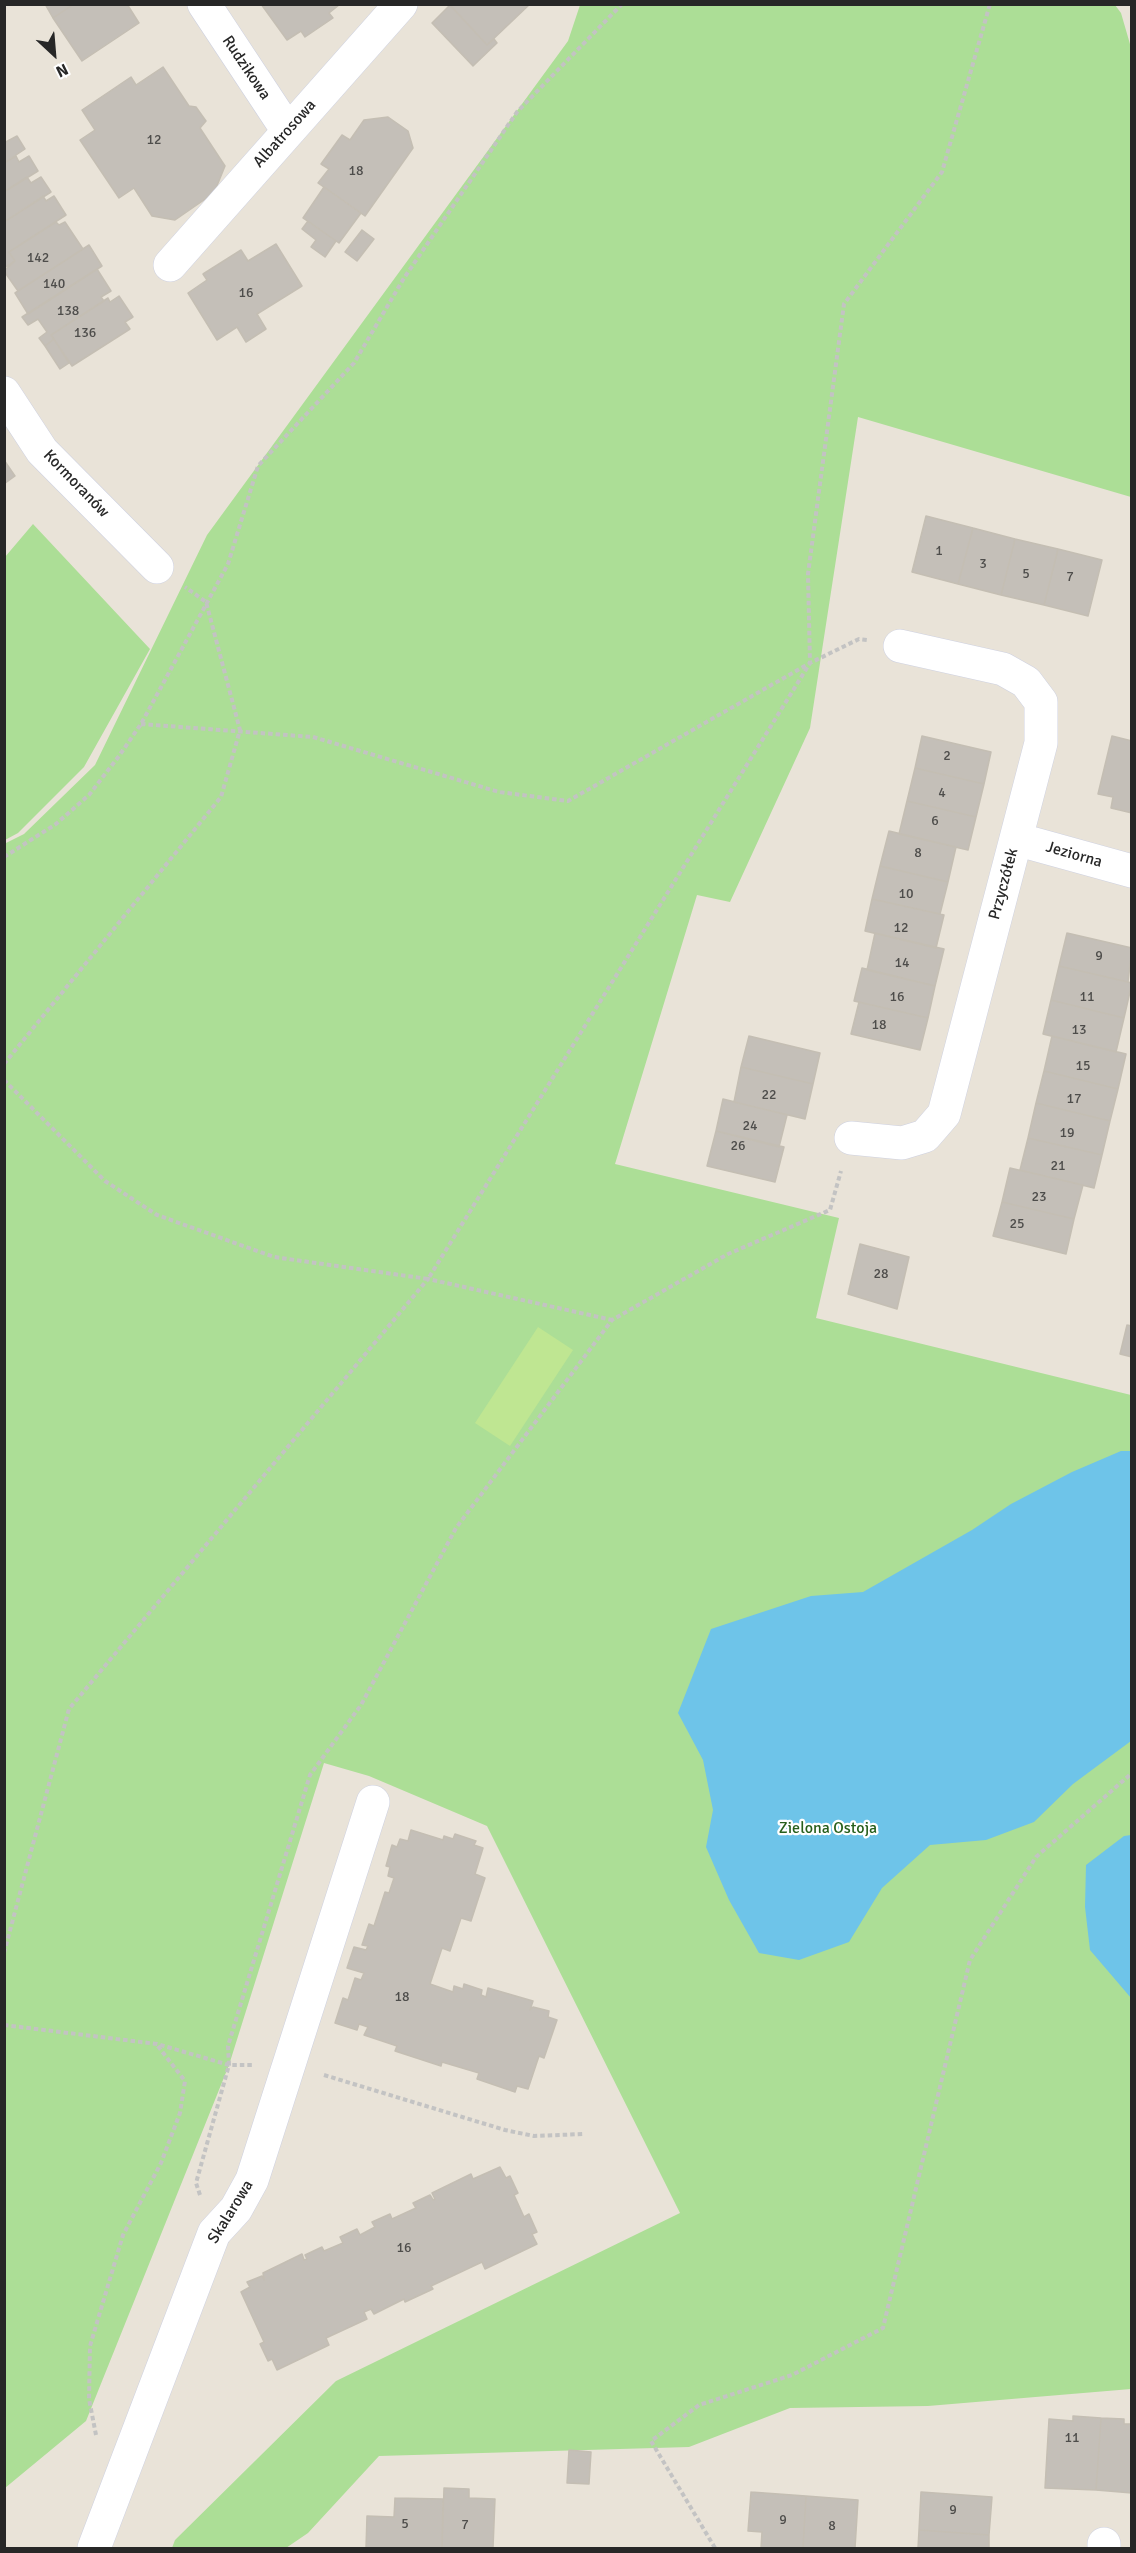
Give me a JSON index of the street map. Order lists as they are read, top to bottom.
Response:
{
  "streets": {
    "street": [
      "Rudzikowa",
      "Albatrosowa",
      "Kormoranów",
      "Jeziorna",
      "Przyczółek",
      "Skalarowa"
    ]
  },
  "crossings": [
    ["Rudzikowa", "Albatrosowa"],
    ["Jeziorna", "Przyczółek"]
  ],
  "parks": ["Zielona Ostoja"],
  "house_numbers": [
    "12",
    "18",
    "142",
    "140",
    "16",
    "138",
    "136",
    "1",
    "3",
    "5",
    "7",
    "2",
    "4",
    "6",
    "8",
    "10",
    "12",
    "9",
    "14",
    "16",
    "11",
    "18",
    "13",
    "15",
    "22",
    "17",
    "24",
    "19",
    "26",
    "21",
    "23",
    "25",
    "28",
    "18",
    "16",
    "11",
    "9",
    "9",
    "5",
    "7",
    "8"
  ],
  "north": "bottom right"
}
